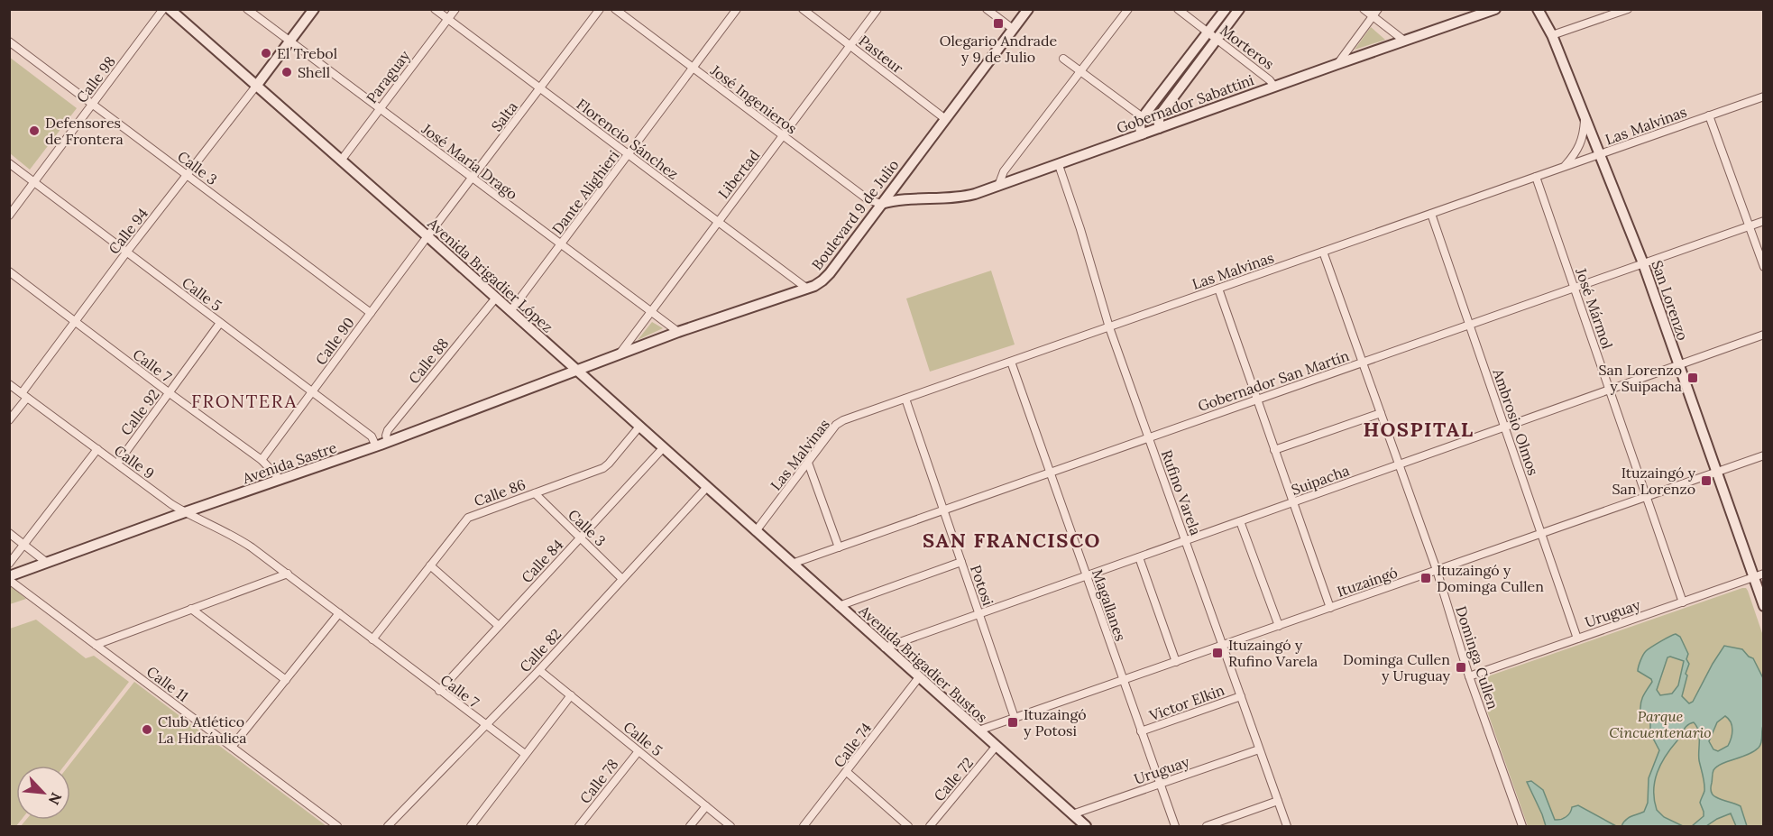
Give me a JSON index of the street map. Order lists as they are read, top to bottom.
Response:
{
  "streets": {
    "main road": [
      "Gobernador Sabattini",
      "Boulevard 9 de Julio",
      "Avenida Brigadier López",
      "San Lorenzo",
      "Avenida Sastre",
      "Avenida Brigadier Bustos"
    ],
    "street": [
      "Morteros",
      "Pasteur",
      "Paraguay",
      "Calle 98",
      "José Ingenieros",
      "Salta",
      "Las Malvinas",
      "Florencio Sánchez",
      "José María Drago",
      "Calle 3",
      "Libertad",
      "Dante Alighieri",
      "Calle 94",
      "Calle 5",
      "José Mármol",
      "Calle 90",
      "Calle 88",
      "Calle 7",
      "Gobernador San Martín",
      "Calle 92",
      "Ambrosio Olmos",
      "Calle 9",
      "Suipacha",
      "Calle 86",
      "Rufino Varela",
      "Calle 84",
      "Ituzaingó",
      "Potosi",
      "Magallanes",
      "Uruguay",
      "Calle 82",
      "Dominga Cullen",
      "Calle 11",
      "Victor Elkin",
      "Calle 74",
      "Calle 72",
      "Calle 78"
    ]
  },
  "crossings": [
    ["Morteros", "Gobernador Sabattini"],
    ["Pasteur", "Libertad"],
    ["Pasteur", "Boulevard 9 de Julio"],
    ["Paraguay", "Florencio Sánchez"],
    ["Paraguay", "José María Drago"],
    ["Paraguay", "Avenida Brigadier López"],
    ["Calle 98", "Calle 3"],
    ["Calle 98", "Calle 5"],
    ["José Ingenieros", "Gobernador Sabattini"],
    ["José Ingenieros", "Libertad"],
    ["José Ingenieros", "Dante Alighieri"],
    ["José Ingenieros", "Boulevard 9 de Julio"],
    ["Gobernador Sabattini", "Boulevard 9 de Julio"],
    ["Gobernador Sabattini", "Rufino Varela"],
    ["Salta", "Florencio Sánchez"],
    ["Salta", "José María Drago"],
    ["Salta", "Avenida Brigadier López"],
    ["Salta", "Calle 90"],
    ["Las Malvinas", "Avenida Brigadier López"],
    ["Las Malvinas", "San Lorenzo"],
    ["Las Malvinas", "José Mármol"],
    ["Las Malvinas", "Ambrosio Olmos"],
    ["Las Malvinas", "Rufino Varela"],
    ["Las Malvinas", "Potosi"],
    ["Las Malvinas", "Magallanes"],
    ["Las Malvinas", "Dominga Cullen"],
    ["Florencio Sánchez", "Libertad"],
    ["Florencio Sánchez", "Dante Alighieri"],
    ["Florencio Sánchez", "Boulevard 9 de Julio"],
    ["José María Drago", "Libertad"],
    ["José María Drago", "Dante Alighieri"],
    ["José María Drago", "Boulevard 9 de Julio"],
    ["Calle 3", "Calle 94"],
    ["Calle 3", "Calle 90"],
    ["Calle 3", "Calle 86"],
    ["Calle 3", "Calle 84"],
    ["Calle 3", "Calle 82"],
    ["Libertad", "Boulevard 9 de Julio"],
    ["Dante Alighieri", "Avenida Brigadier López"],
    ["Boulevard 9 de Julio", "Avenida Brigadier López"],
    ["Boulevard 9 de Julio", "Avenida Sastre"],
    ["Calle 94", "Avenida Brigadier López"],
    ["Calle 94", "Calle 5"],
    ["Calle 94", "Calle 7"],
    ["Calle 94", "Calle 9"],
    ["Avenida Brigadier López", "Calle 90"],
    ["Avenida Brigadier López", "Calle 88"],
    ["Avenida Brigadier López", "Gobernador San Martín"],
    ["Avenida Brigadier López", "Avenida Sastre"],
    ["Avenida Brigadier López", "Calle 86"],
    ["Avenida Brigadier López", "Calle 84"],
    ["Avenida Brigadier López", "Calle 82"],
    ["Avenida Brigadier López", "Avenida Brigadier Bustos"],
    ["Calle 5", "Calle 90"],
    ["Calle 5", "Calle 92"],
    ["Calle 5", "Avenida Sastre"],
    ["Calle 5", "Calle 82"],
    ["Calle 5", "Calle 78"],
    ["San Lorenzo", "Gobernador San Martín"],
    ["San Lorenzo", "Suipacha"],
    ["San Lorenzo", "Ituzaingó"],
    ["San Lorenzo", "Uruguay"],
    ["José Mármol", "Gobernador San Martín"],
    ["José Mármol", "Suipacha"],
    ["José Mármol", "Ituzaingó"],
    ["José Mármol", "Uruguay"],
    ["Calle 90", "Calle 7"],
    ["Calle 88", "Avenida Sastre"],
    ["Calle 7", "Calle 92"],
    ["Calle 7", "Calle 9"],
    ["Calle 7", "Avenida Sastre"],
    ["Calle 7", "Calle 86"],
    ["Calle 7", "Calle 84"],
    ["Calle 7", "Calle 82"],
    ["Gobernador San Martín", "Ambrosio Olmos"],
    ["Gobernador San Martín", "Rufino Varela"],
    ["Gobernador San Martín", "Potosi"],
    ["Gobernador San Martín", "Magallanes"],
    ["Gobernador San Martín", "Dominga Cullen"],
    ["Gobernador San Martín", "Avenida Brigadier Bustos"],
    ["Calle 92", "Calle 9"],
    ["Ambrosio Olmos", "Suipacha"],
    ["Ambrosio Olmos", "Ituzaingó"],
    ["Ambrosio Olmos", "Uruguay"],
    ["Calle 9", "Avenida Sastre"],
    ["Avenida Sastre", "Calle 11"],
    ["Suipacha", "Rufino Varela"],
    ["Suipacha", "Potosi"],
    ["Suipacha", "Magallanes"],
    ["Suipacha", "Dominga Cullen"],
    ["Suipacha", "Avenida Brigadier Bustos"],
    ["Rufino Varela", "Ituzaingó"],
    ["Rufino Varela", "Uruguay"],
    ["Rufino Varela", "Victor Elkin"],
    ["Ituzaingó", "Potosi"],
    ["Ituzaingó", "Magallanes"],
    ["Ituzaingó", "Dominga Cullen"],
    ["Ituzaingó", "Avenida Brigadier Bustos"],
    ["Magallanes", "Uruguay"],
    ["Magallanes", "Victor Elkin"],
    ["Uruguay", "Dominga Cullen"],
    ["Uruguay", "Avenida Brigadier Bustos"],
    ["Avenida Brigadier Bustos", "Calle 74"],
    ["Avenida Brigadier Bustos", "Calle 72"]
  ],
  "districts": ["FRONTERA", "HOSPITAL", "SAN FRANCISCO"],
  "parks": ["Parque Cincuentenario"],
  "places": {
    "transit": [
      "Olegario Andrade y 9 de Julio",
      "San Lorenzo y Suipacha",
      "Ituzaingó y San Lorenzo",
      "Ituzaingó y Dominga Cullen",
      "Ituzaingó y Rufino Varela",
      "Dominga Cullen y Uruguay",
      "Ituzaingó y Potosi"
    ],
    "other": [
      "El Trebol",
      "Shell",
      "Defensores de Frontera",
      "Club Atlético La Hidráulica"
    ]
  },
  "north": "bottom right"
}
